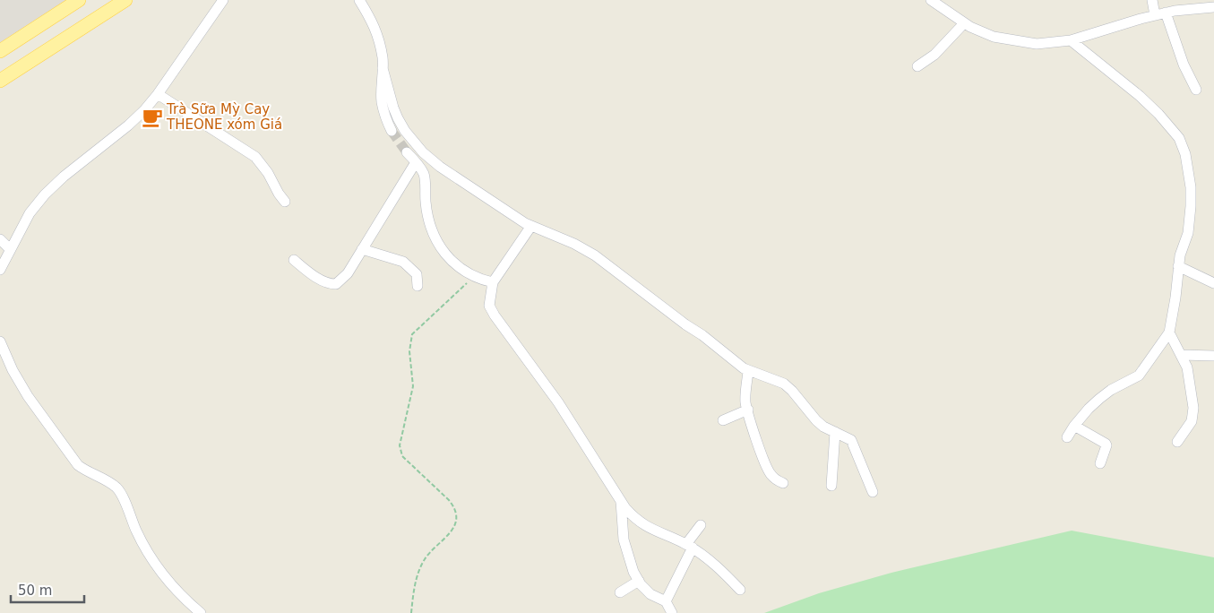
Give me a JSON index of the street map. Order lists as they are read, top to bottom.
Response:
{
  "places": {
    "cafe": ["Trà Sữa Mỳ Cay THEONE xóm Giá"]
  },
  "scale_bar": "50 m"
}
